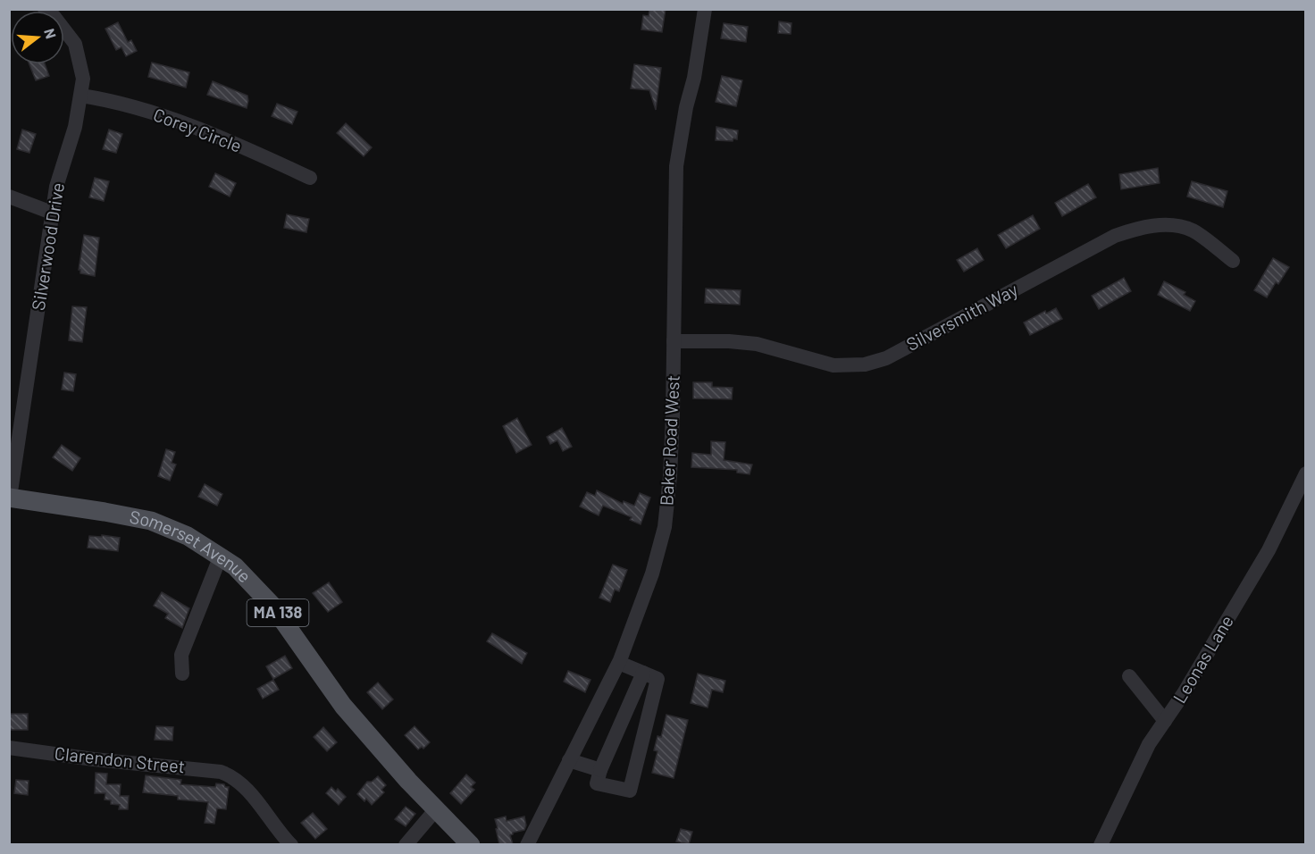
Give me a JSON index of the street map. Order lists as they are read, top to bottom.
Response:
{
  "streets": {
    "main road": ["Somerset Avenue", "MA 138"],
    "street": [
      "Corey Circle",
      "Silverwood Drive",
      "Silversmith Way",
      "Baker Road West",
      "Leonas Lane",
      "Clarendon Street"
    ]
  },
  "crossings": [
    ["Corey Circle", "Silverwood Drive"],
    ["Silverwood Drive", "Somerset Avenue"],
    ["Silversmith Way", "Baker Road West"]
  ],
  "north": "right"
}
